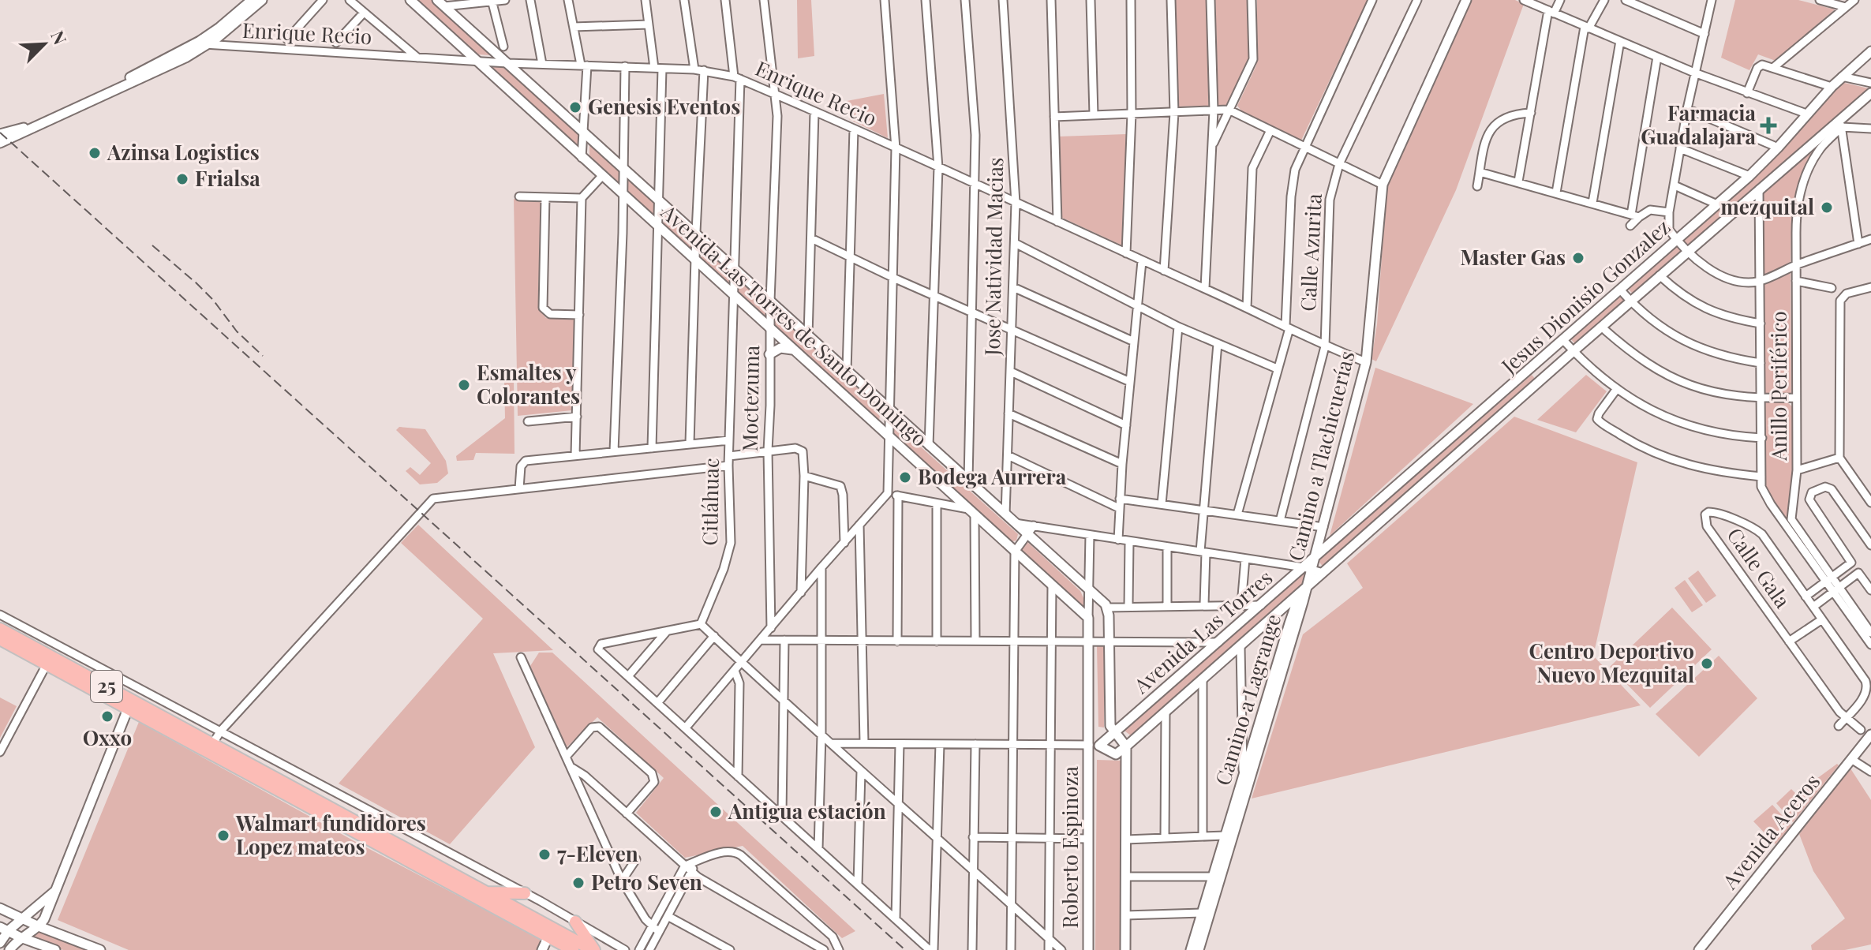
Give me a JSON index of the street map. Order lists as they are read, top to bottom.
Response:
{
  "streets": {
    "main road": ["25"],
    "street": [
      "Enrique Recio",
      "Calle Azurita",
      "Jose Natividad Macias",
      "Jesus Dionisio Gonzalez",
      "Avenida Las Torres de Santo Domingo",
      "Anillo Periférico",
      "Moctezuma",
      "Camino a Tlachicuerías",
      "Citláhuac",
      "Calle Gala",
      "Avenida Las Torres",
      "Camino a Lagrange",
      "Avenida Aceros",
      "Roberto Espinoza"
    ]
  },
  "crossings": [
    ["Enrique Recio", "Calle Azurita"],
    ["Enrique Recio", "Jose Natividad Macias"],
    ["Enrique Recio", "Avenida Las Torres de Santo Domingo"],
    ["Enrique Recio", "Moctezuma"],
    ["Enrique Recio", "Camino a Tlachicuerías"],
    ["Enrique Recio", "Citláhuac"],
    ["Jose Natividad Macias", "Avenida Las Torres de Santo Domingo"],
    ["Jesus Dionisio Gonzalez", "Anillo Periférico"],
    ["Jesus Dionisio Gonzalez", "Camino a Tlachicuerías"],
    ["Jesus Dionisio Gonzalez", "Avenida Las Torres"],
    ["Jesus Dionisio Gonzalez", "Camino a Lagrange"],
    ["Avenida Las Torres de Santo Domingo", "Moctezuma"],
    ["Avenida Las Torres de Santo Domingo", "Citláhuac"],
    ["Camino a Tlachicuerías", "Avenida Las Torres"],
    ["Camino a Tlachicuerías", "Camino a Lagrange"],
    ["Avenida Las Torres", "Camino a Lagrange"]
  ],
  "places": {
    "other": [
      "Genesis Eventos",
      "Azinsa Logistics",
      "Frialsa",
      "mezquital",
      "Master Gas",
      "Esmaltes y Colorantes",
      "Bodega Aurrera",
      "Centro Deportivo Nuevo Mezquital",
      "Oxxo",
      "Antigua estación",
      "Walmart fundidores Lopez mateos",
      "7-Eleven",
      "Petro Seven"
    ],
    "health": ["Farmacia Guadalajara"]
  },
  "north": "top right"
}
